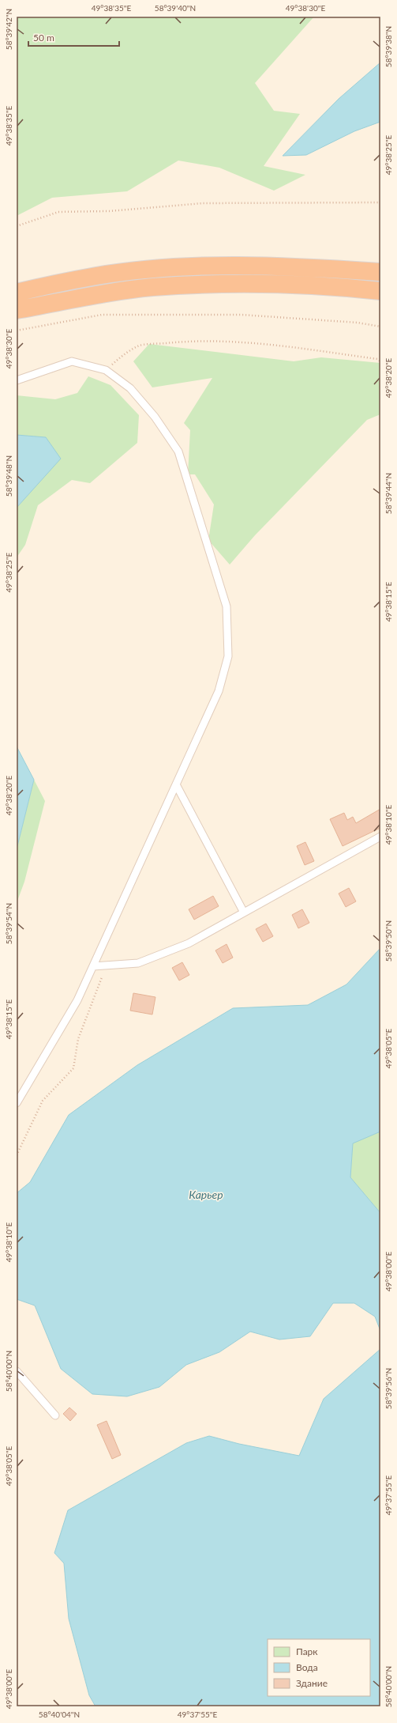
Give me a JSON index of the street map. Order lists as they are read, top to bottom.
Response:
{
  "water": ["Карьер"],
  "legend": ["Парк", "Вода", "Здание"],
  "scale_bar": "50 m",
  "coordinates": [
    "49°38'35\"E",
    "58°39'40\"N",
    "49°38'30\"E",
    "58°39'42\"N",
    "58°39'38\"N",
    "49°38'25\"E",
    "49°38'20\"E",
    "58°39'48\"N",
    "58°39'44\"N",
    "49°38'15\"E",
    "49°38'10\"E",
    "58°39'54\"N",
    "58°39'50\"N",
    "49°38'05\"E",
    "49°38'00\"E",
    "58°40'00\"N",
    "58°39'56\"N",
    "49°37'55\"E",
    "58°40'04\"N"
  ]
}
